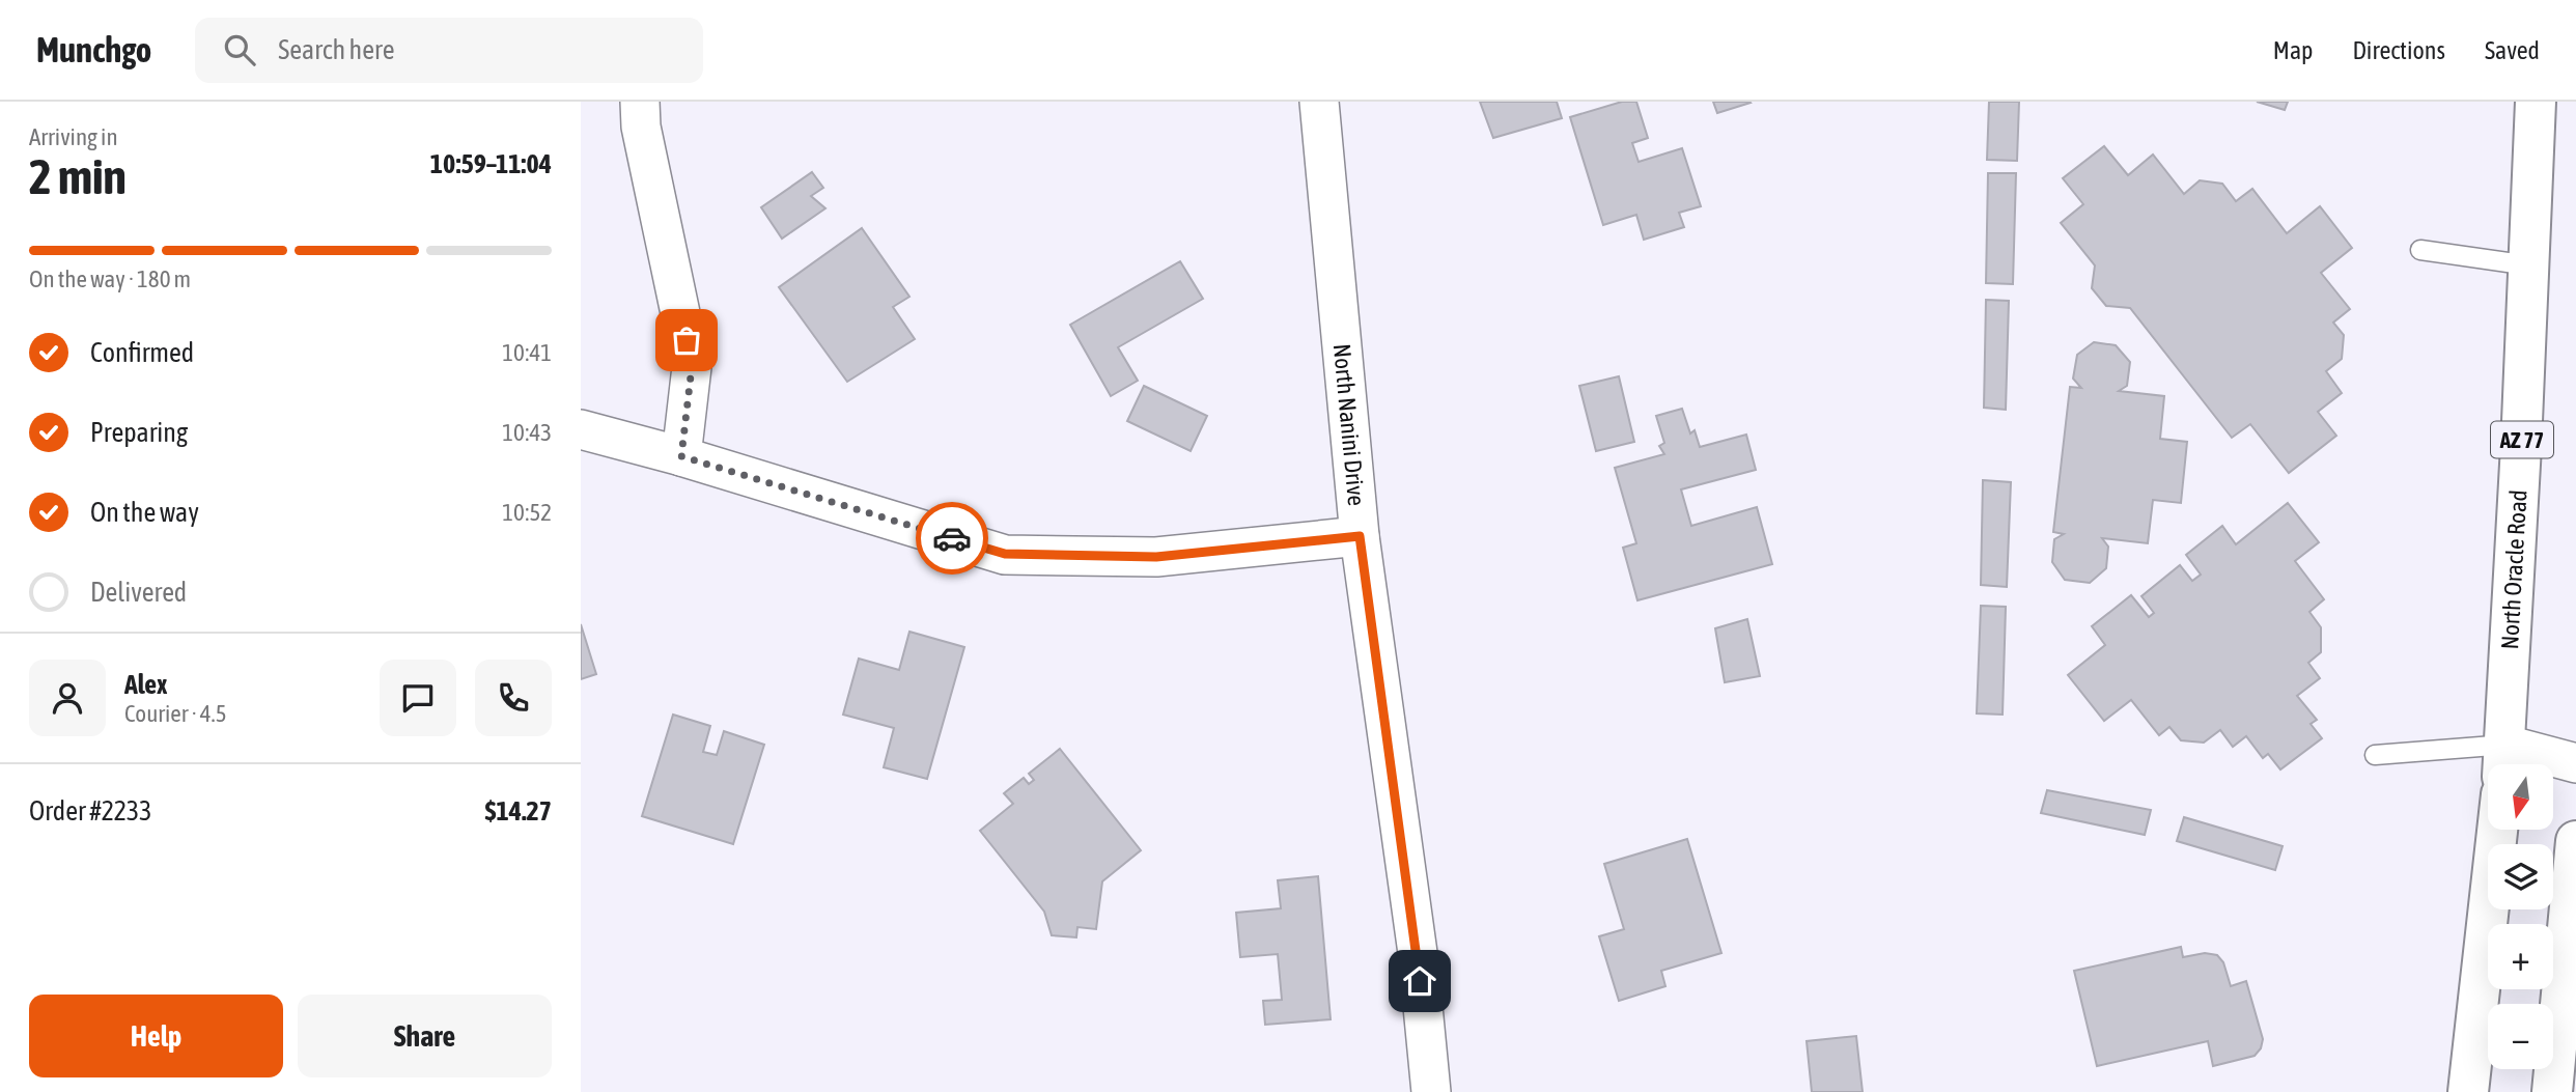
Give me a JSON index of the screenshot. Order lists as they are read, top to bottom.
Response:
{
  "streets": {
    "highway": ["AZ 77", "North Oracle Road"],
    "street": ["North Nanini Drive"]
  },
  "north": "bottom",
  "page": {
    "header": "Munchgo",
    "search": "Search here",
    "nav": ["Map", "Directions", "Saved"],
    "heading": ["2 min", "Arriving in", "10:59–11:04"],
    "panel": [
      "Alex",
      "Courier · 4.5",
      "Order #2233",
      "$14.27"
    ],
    "bar": "On the way · 180 m",
    "list": [
      ["Confirmed", "10:41"],
      ["Preparing", "10:43"],
      ["On the way", "10:52"],
      "Delivered"
    ],
    "map_buttons": ["+", "−"],
    "buttons": ["Help", "Share"]
  }
}
